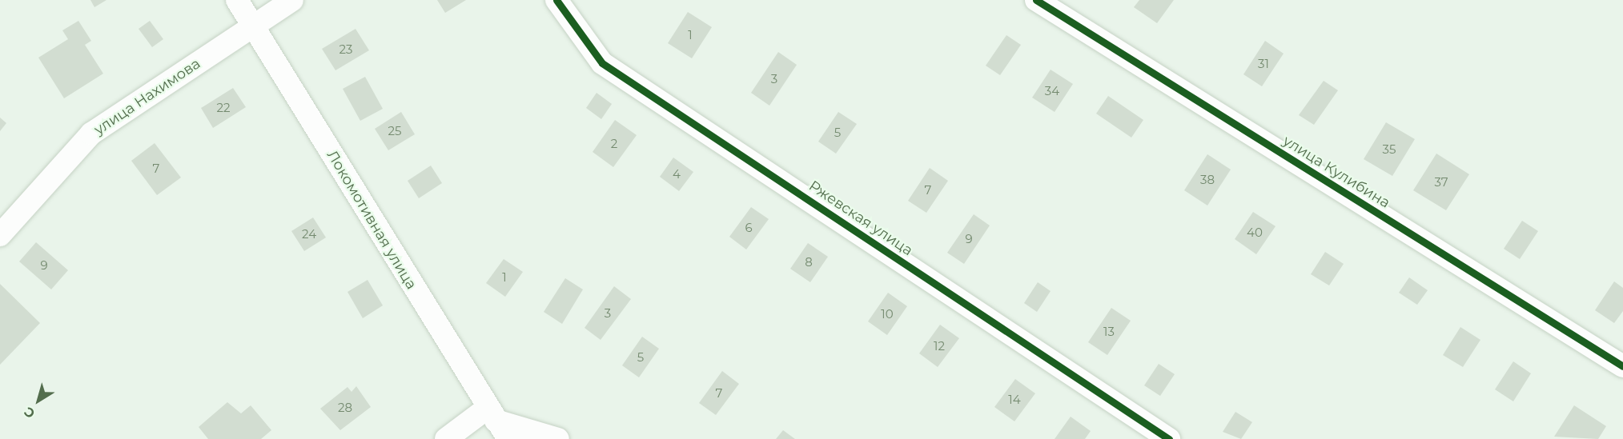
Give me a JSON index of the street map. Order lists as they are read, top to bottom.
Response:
{
  "streets": {
    "street": [
      "улица Нахимова",
      "улица Кулибина",
      "Ржевская улица",
      "Локомотивная улица"
    ]
  },
  "crossings": [
    ["улица Нахимова", "Локомотивная улица"]
  ],
  "house_numbers": [
    "1",
    "23",
    "31",
    "3",
    "34",
    "22",
    "25",
    "5",
    "2",
    "35",
    "7",
    "4",
    "38",
    "37",
    "7",
    "6",
    "40",
    "24",
    "9",
    "8",
    "9",
    "1",
    "3",
    "10",
    "13",
    "12",
    "5",
    "7",
    "14",
    "28"
  ],
  "north": "bottom left"
}
